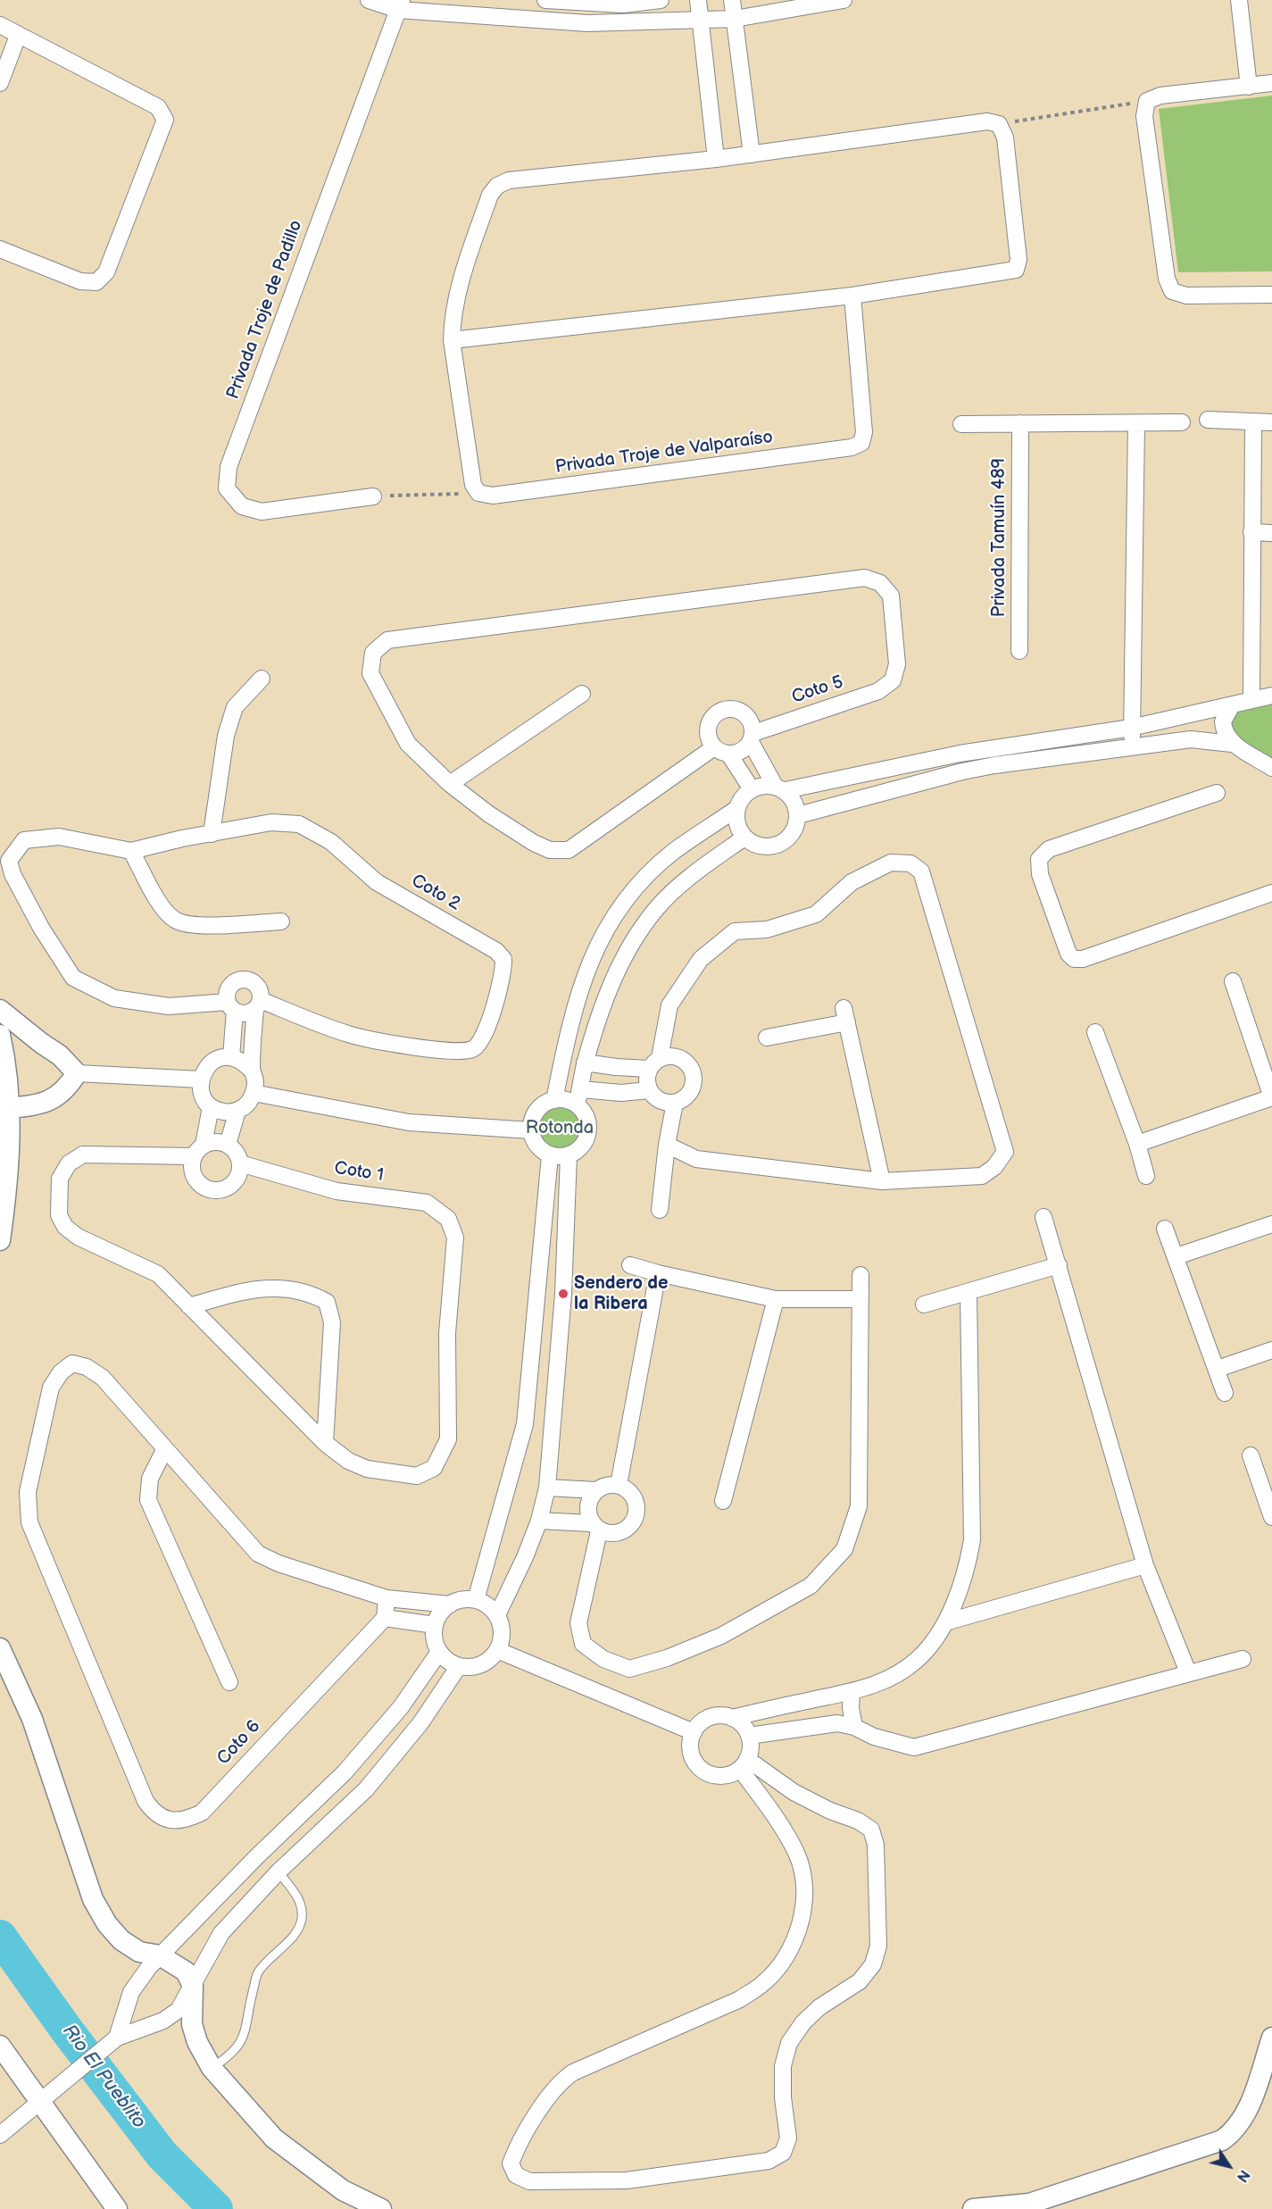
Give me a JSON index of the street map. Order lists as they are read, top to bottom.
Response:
{
  "streets": {
    "street": [
      "Privada Troje de Padillo",
      "Privada Troje de Valparaíso",
      "Privada Tamuín 489",
      "Coto 5",
      "Coto 2",
      "Coto 1",
      "Coto 6"
    ]
  },
  "water": ["Rio El Pueblito"],
  "parks": ["Rotonda"],
  "places": ["Sendero de la Ribera"],
  "north": "bottom right"
}
